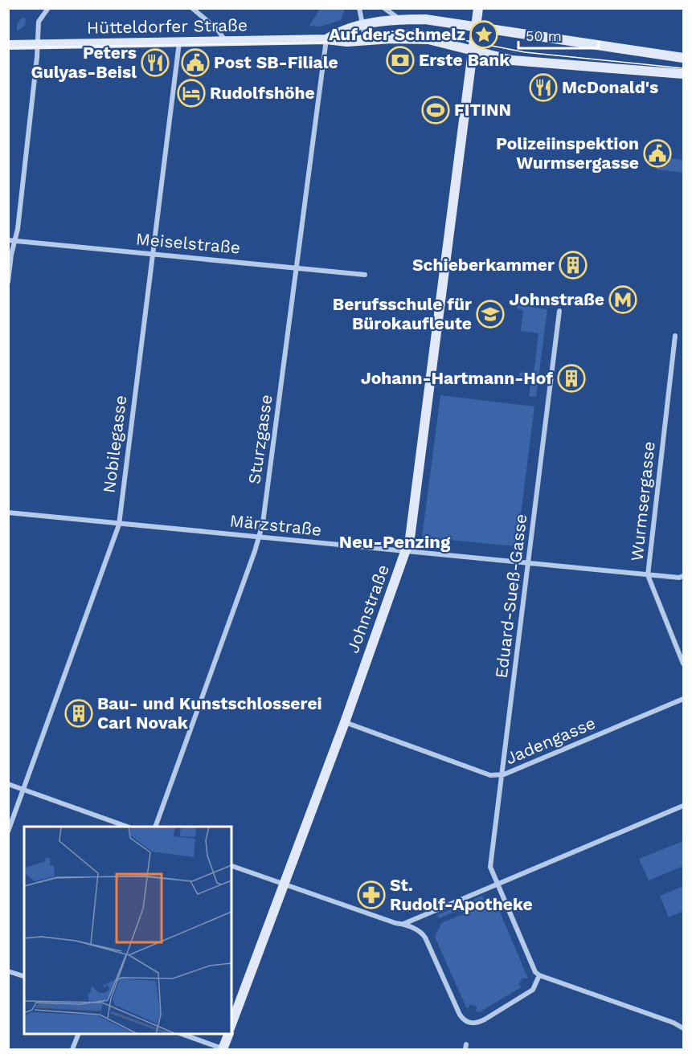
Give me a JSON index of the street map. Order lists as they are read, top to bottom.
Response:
{
  "streets": {
    "main road": ["Hütteldorfer Straße", "Johnstraße"],
    "street": [
      "Meiselstraße",
      "Sturzgasse",
      "Nobilegasse",
      "Wurmsergasse",
      "Märzstraße",
      "Eduard-Sueß-Gasse",
      "Jadengasse"
    ]
  },
  "crossings": [
    ["Hütteldorfer Straße", "Sturzgasse"],
    ["Hütteldorfer Straße", "Nobilegasse"],
    ["Hütteldorfer Straße", "Johnstraße"],
    ["Meiselstraße", "Sturzgasse"],
    ["Meiselstraße", "Nobilegasse"],
    ["Sturzgasse", "Märzstraße"],
    ["Nobilegasse", "Märzstraße"],
    ["Wurmsergasse", "Märzstraße"],
    ["Märzstraße", "Eduard-Sueß-Gasse"],
    ["Märzstraße", "Johnstraße"],
    ["Eduard-Sueß-Gasse", "Jadengasse"],
    ["Johnstraße", "Jadengasse"]
  ],
  "districts": ["Neu-Penzing"],
  "places": {
    "place": ["Auf der Schmelz"],
    "bank": ["Erste Bank"],
    "restaurant": ["Peters Gulyas-Beisl", "McDonald's"],
    "public building": ["Post SB-Filiale", "Polizeiinspektion Wurmsergasse"],
    "hotel": ["Rudolfshöhe"],
    "sports": ["FITINN"],
    "building": ["Schieberkammer", "Johann-Hartmann-Hof", "Bau- und Kunstschlosserei Carl Novak"],
    "metro station": ["Johnstraße"],
    "school or university": ["Berufsschule für Bürokaufleute"],
    "pharmacy": ["St. Rudolf-Apotheke"]
  },
  "scale_bar": "50 m"
}
